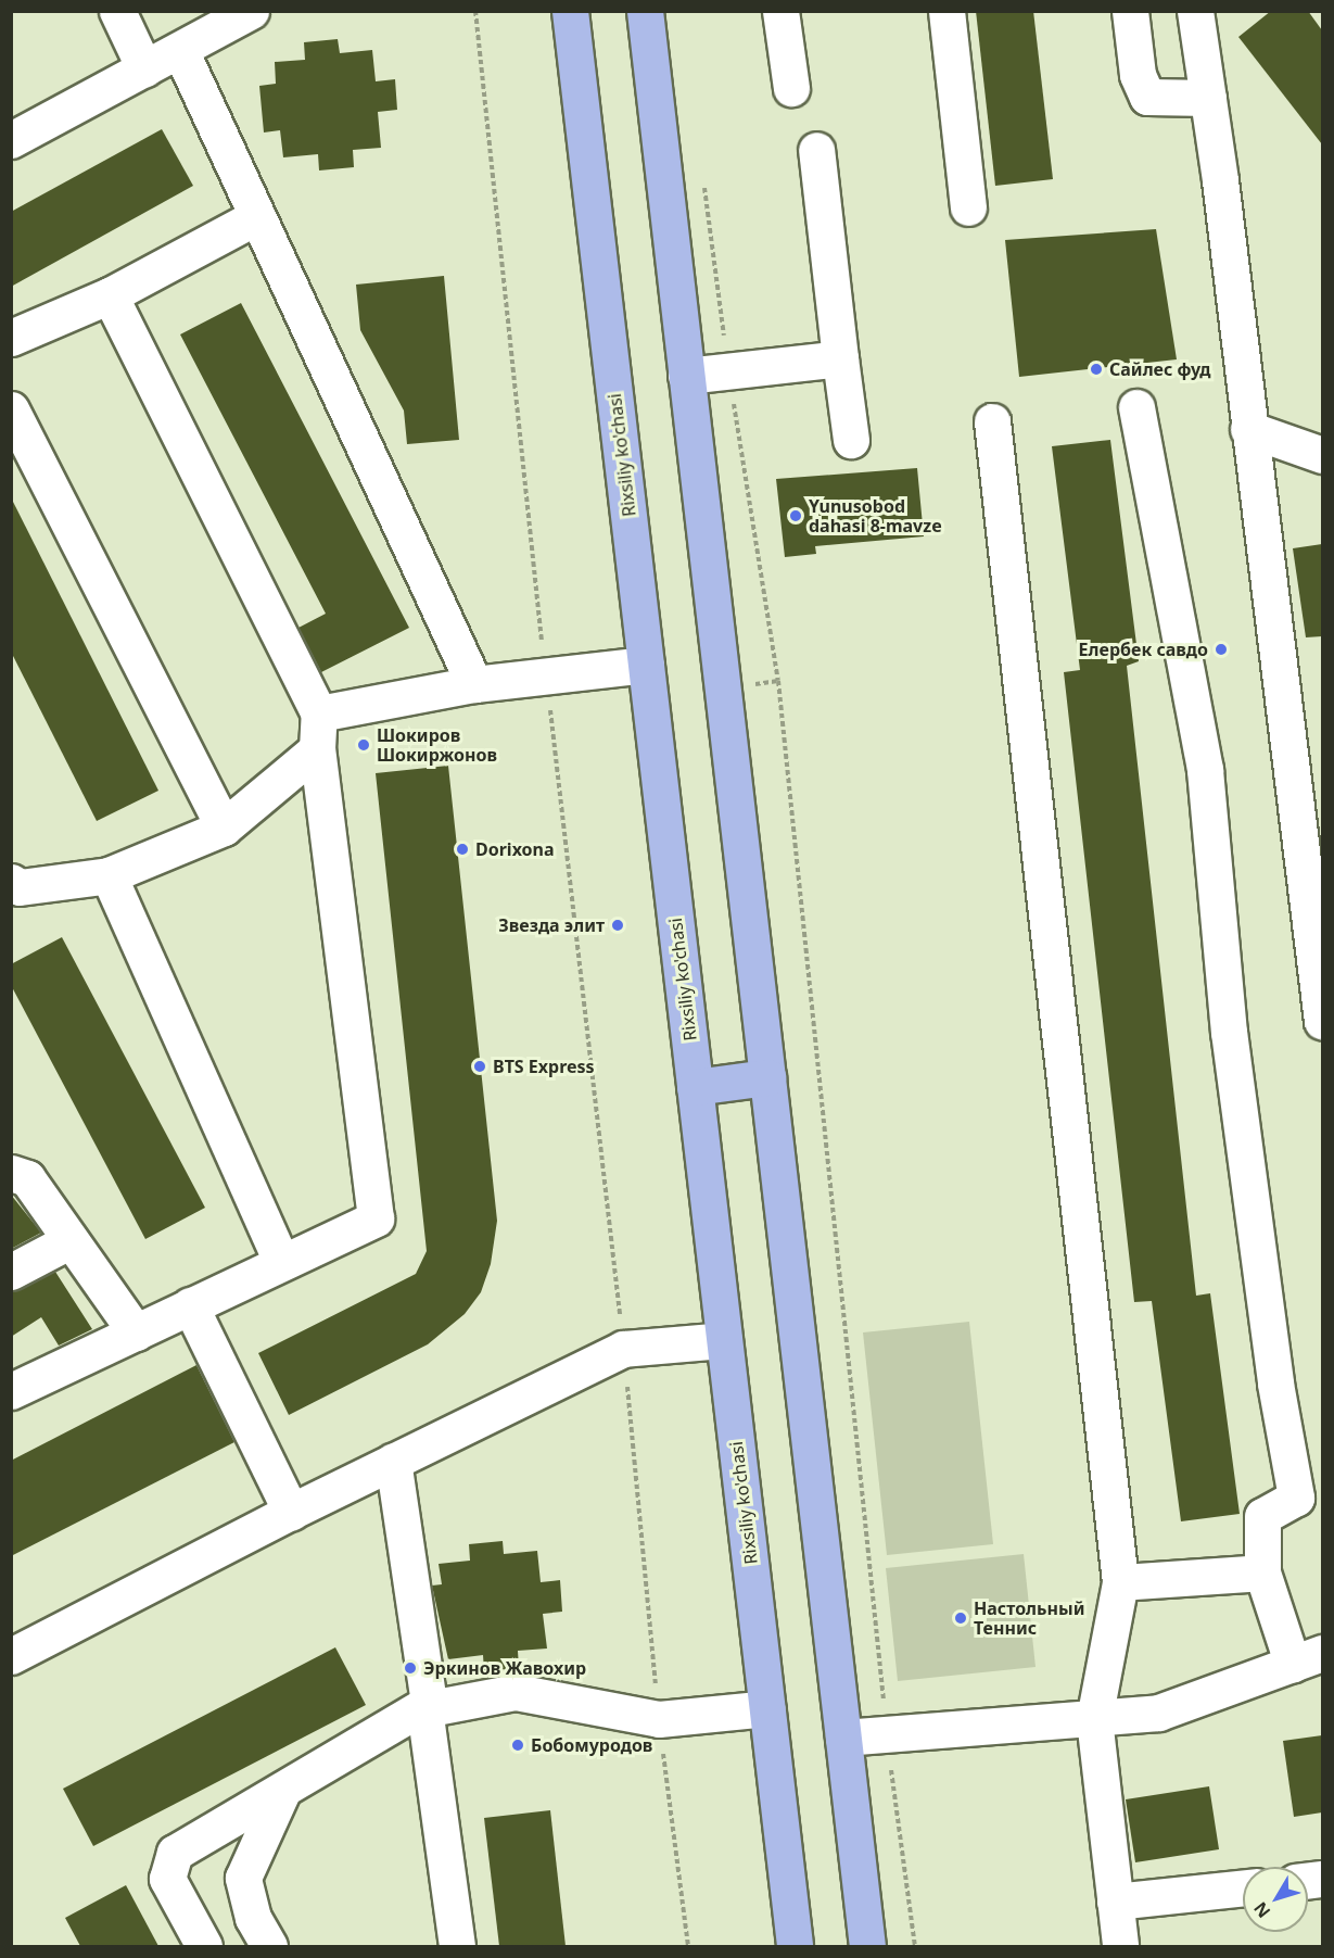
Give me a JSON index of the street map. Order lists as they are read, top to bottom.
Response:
{
  "streets": {
    "main road": ["Rixsiliy ko'chasi"]
  },
  "places": [
    "Сайлес фуд",
    "Yunusobod dahasi 8-mavze",
    "Елербек савдо",
    "Шокиров Шокиржонов",
    "Dorixona",
    "Звезда элит",
    "BTS Express",
    "Настольный Теннис",
    "Эркинов Жавохир",
    "Бобомуродов"
  ],
  "north": "bottom left"
}
